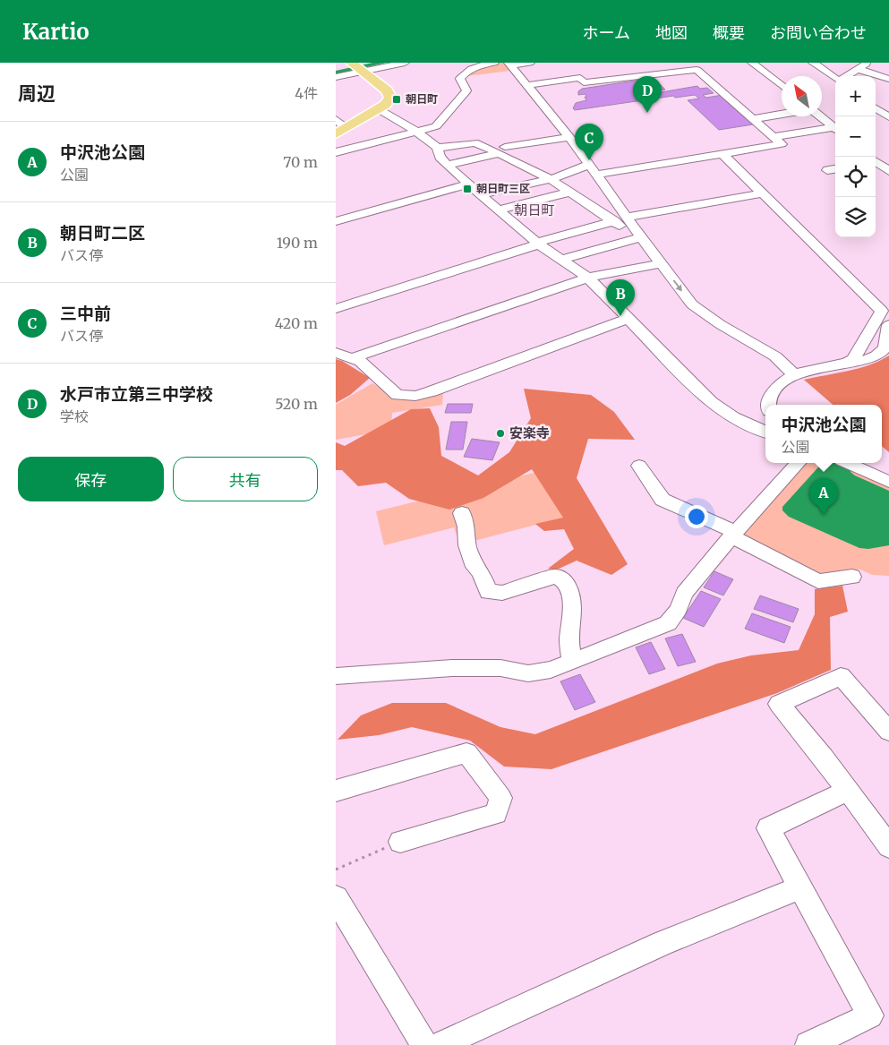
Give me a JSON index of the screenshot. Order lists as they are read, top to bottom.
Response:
{
  "districts": ["朝日町"],
  "places": {
    "transit": ["朝日町", "朝日町三区"],
    "other": ["安楽寺"]
  },
  "north": "top left",
  "page": {
    "header": "Kartio",
    "nav": [
      "ホーム",
      "地図",
      "概要",
      "お問い合わせ"
    ],
    "heading": ["周辺", "4件"],
    "map_buttons": ["+", "−"],
    "pins": [
      "D",
      "C",
      "B",
      "A"
    ],
    "list": [
      {
        "mark": "A",
        "name": "中沢池公園",
        "note": "公園",
        "value": "70 m"
      },
      {
        "mark": "B",
        "name": "朝日町二区",
        "note": "バス停",
        "value": "190 m"
      },
      {
        "mark": "C",
        "name": "三中前",
        "note": "バス停",
        "value": "420 m"
      },
      {
        "mark": "D",
        "name": "水戸市立第三中学校",
        "note": "学校",
        "value": "520 m"
      }
    ],
    "popup": ["中沢池公園", "公園"],
    "buttons": ["保存", "共有"]
  }
}
